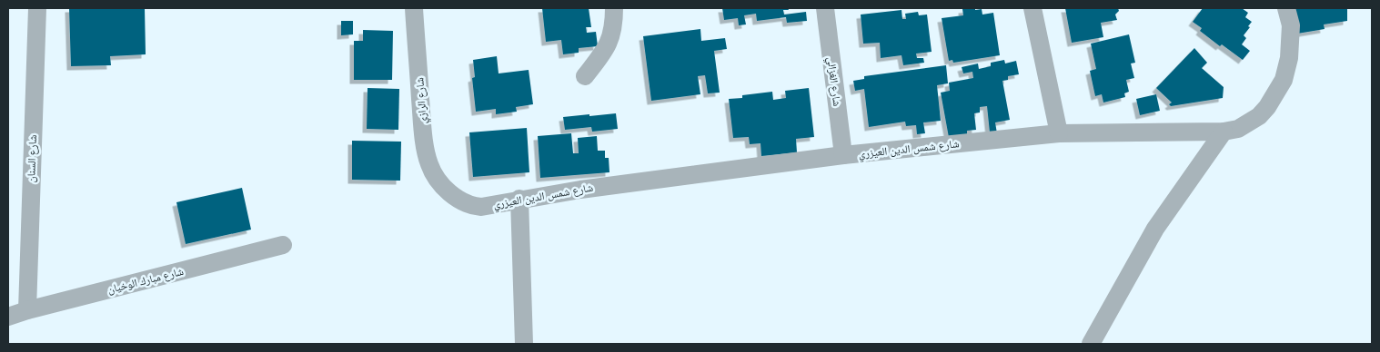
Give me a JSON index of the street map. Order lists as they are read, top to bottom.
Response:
{
  "streets": {
    "street": [
      "شارع الغزالي",
      "شارع الرازي",
      "شارع شمس الدين العيزري",
      "شارع السنان",
      "شارع مبارك الوخيان"
    ]
  },
  "crossings": [
    ["شارع الغزالي", "شارع شمس الدين العيزري"],
    ["شارع الرازي", "شارع شمس الدين العيزري"],
    ["شارع السنان", "شارع مبارك الوخيان"]
  ]
}
